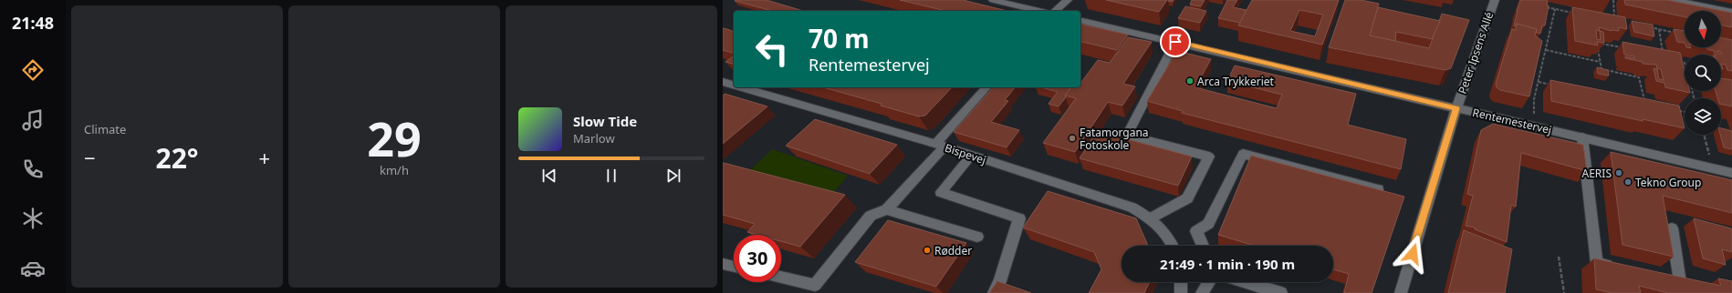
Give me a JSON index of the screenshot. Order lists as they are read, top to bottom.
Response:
{
  "streets": {
    "street": ["Peter Ipsens Allé", "Rentemestervej", "Bispevej"]
  },
  "crossings": [
    ["Peter Ipsens Allé", "Rentemestervej"]
  ],
  "places": [
    "Arca Trykkeriet",
    "Fatamorgana Fotoskole",
    "AERIS",
    "Tekno Group",
    "Rødder"
  ],
  "north": "bottom",
  "page": {
    "tabs": "21:48",
    "tile": [
      "Climate",
      ["29", "km/h"]
    ],
    "turn": ["70 m", "Rentemestervej"],
    "song": ["Slow Tide", "Marlow"],
    "heat": ["−", "22°", "+"],
    "limit": "30",
    "trip": "21:49 · 1 min · 190 m"
  }
}
